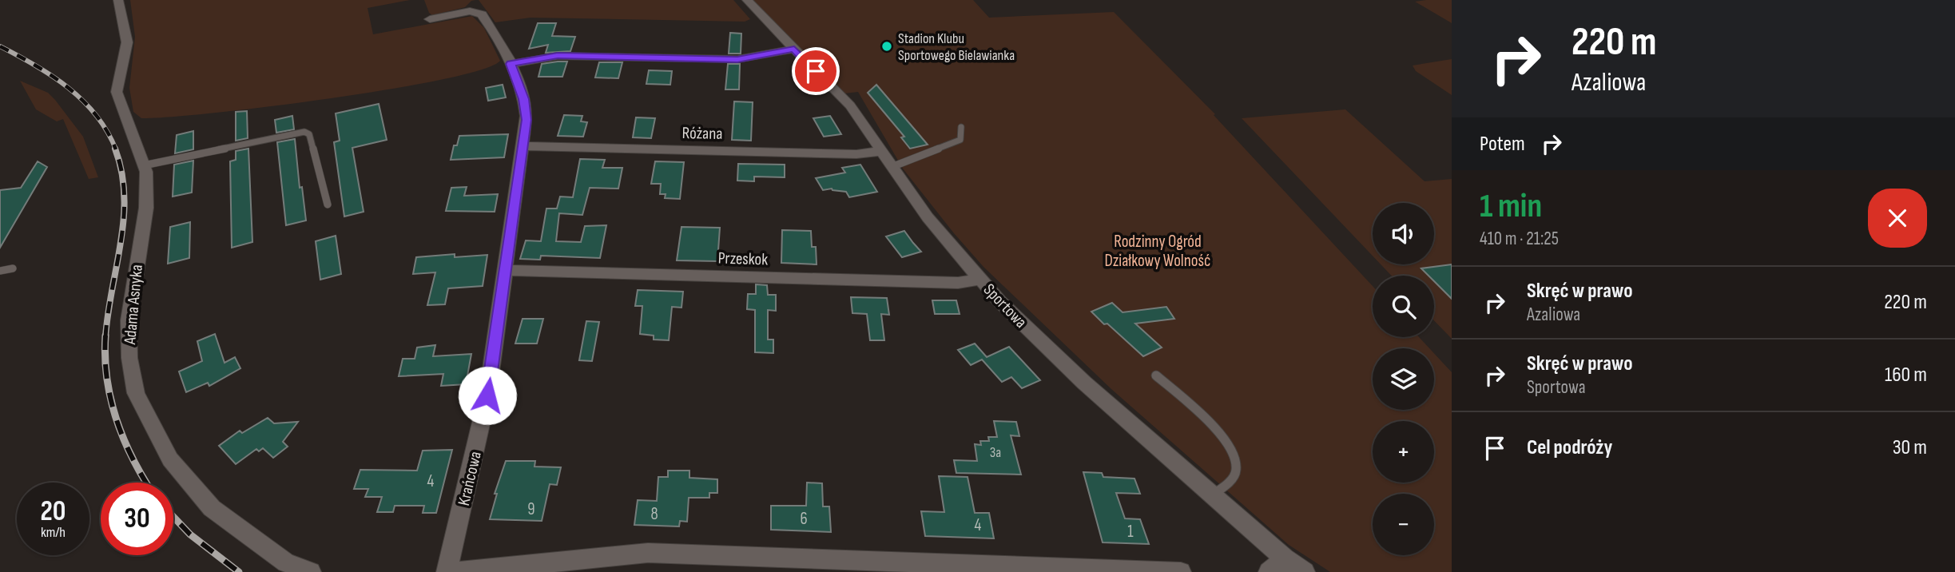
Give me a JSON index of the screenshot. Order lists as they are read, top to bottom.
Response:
{
  "streets": {
    "street": [
      "Różana",
      "Przeskok",
      "Adama Asnyka",
      "Sportowa",
      "Krańcowa"
    ]
  },
  "crossings": [
    ["Różana", "Sportowa"],
    ["Różana", "Krańcowa"],
    ["Przeskok", "Sportowa"],
    ["Przeskok", "Krańcowa"]
  ],
  "parks": ["Rodzinny Ogród Działkowy Wolność"],
  "places": ["Stadion Klubu Sportowego Bielawianka"],
  "house_numbers": [
    "3a",
    "4",
    "9",
    "8",
    "6",
    "4",
    "1"
  ],
  "page": {
    "turn": ["220 m", "Azaliowa"],
    "then": "Potem",
    "heading": ["1 min", "410 m · 21:25"],
    "map_buttons": ["+", "−"],
    "list": [
      {
        "name": "Skręć w prawo",
        "note": "Azaliowa",
        "value": "220 m"
      },
      {
        "name": "Skręć w prawo",
        "note": "Sportowa",
        "value": "160 m"
      },
      {
        "name": "Cel podróży",
        "value": "30 m"
      }
    ],
    "speed": "20 km/h",
    "limit": "30"
  }
}
